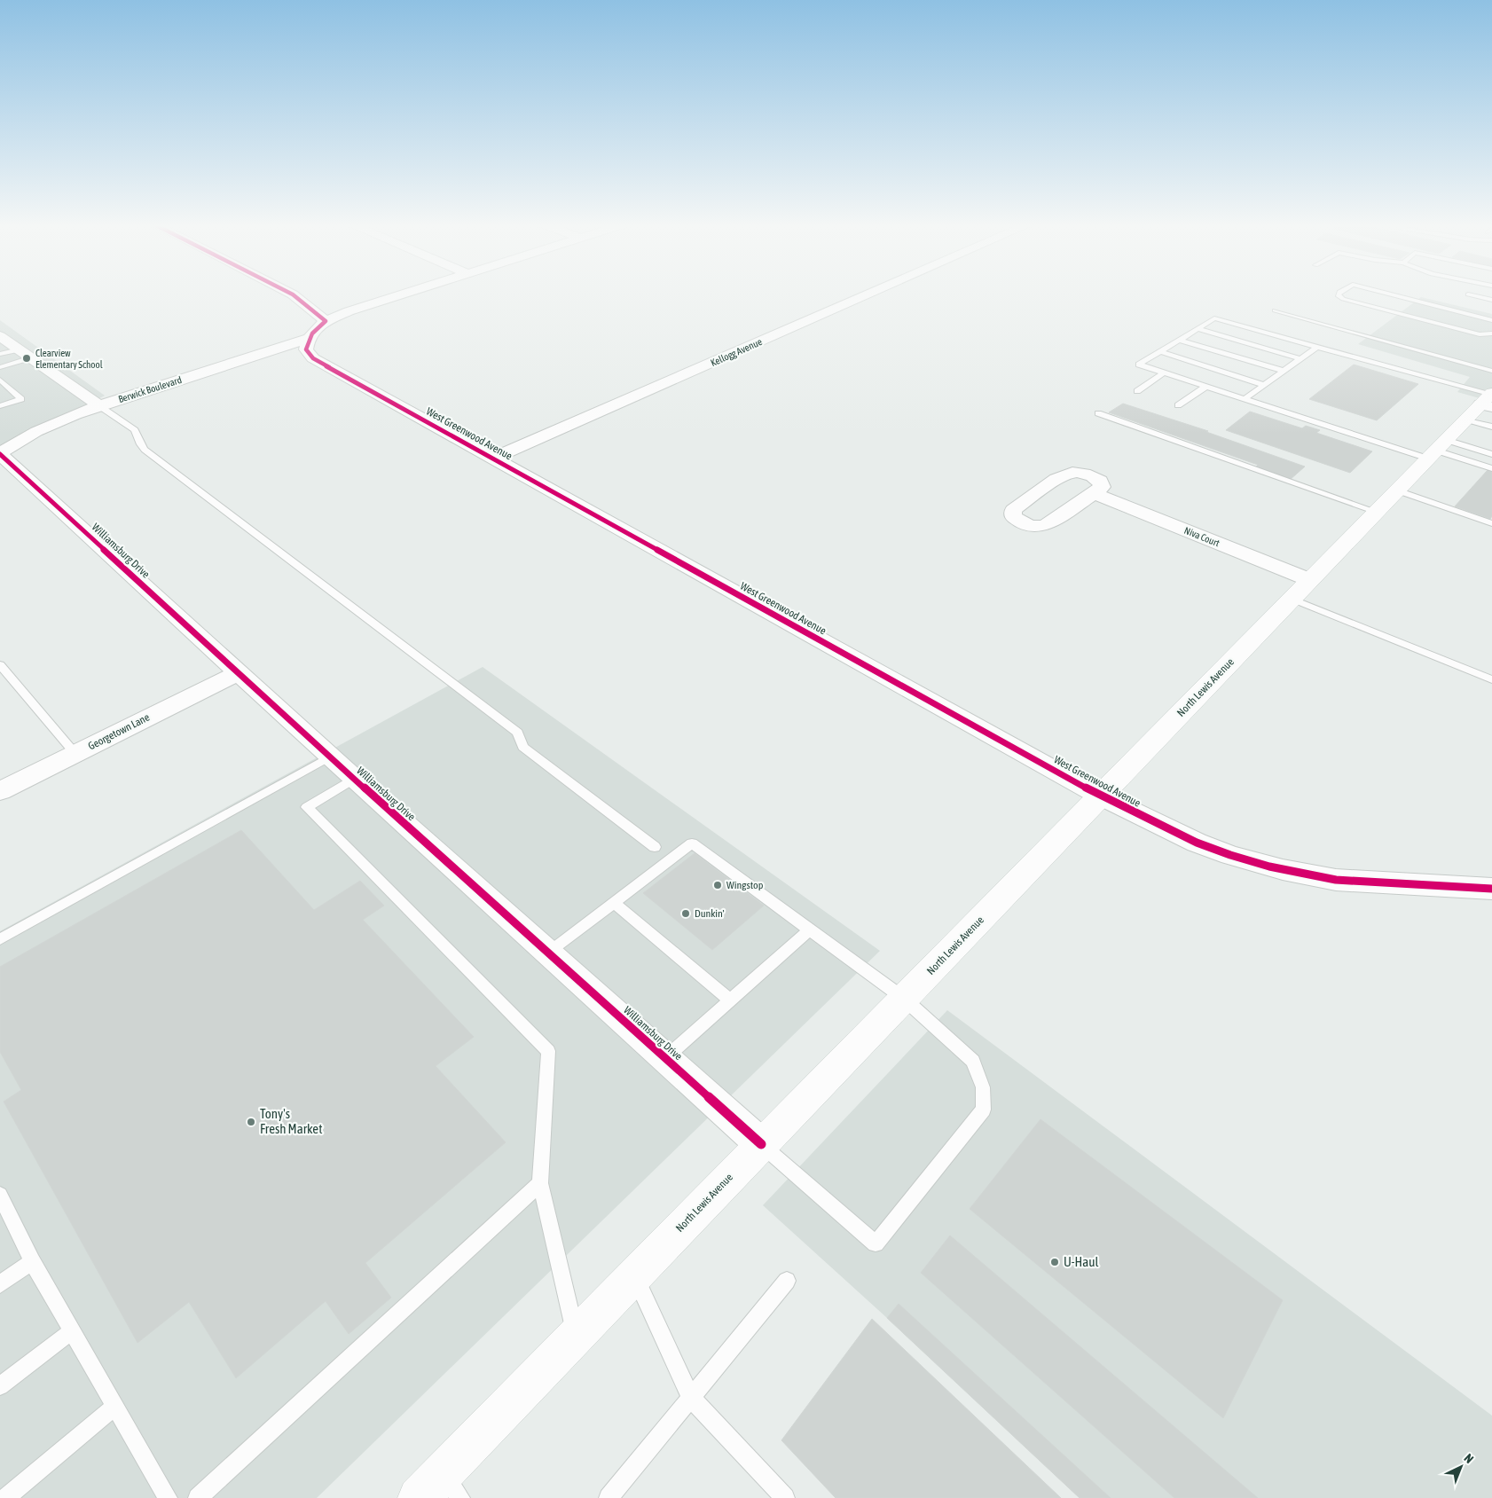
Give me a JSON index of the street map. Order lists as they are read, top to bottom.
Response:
{
  "streets": {
    "main road": ["North Lewis Avenue"],
    "street": [
      "Kellogg Avenue",
      "Berwick Boulevard",
      "West Greenwood Avenue",
      "Niva Court",
      "Williamsburg Drive",
      "Georgetown Lane"
    ]
  },
  "crossings": [
    ["Kellogg Avenue", "West Greenwood Avenue"],
    ["Berwick Boulevard", "West Greenwood Avenue"],
    ["Berwick Boulevard", "Williamsburg Drive"],
    ["West Greenwood Avenue", "North Lewis Avenue"],
    ["Niva Court", "North Lewis Avenue"],
    ["Williamsburg Drive", "North Lewis Avenue"],
    ["Williamsburg Drive", "Georgetown Lane"]
  ],
  "places": [
    "Clearview Elementary School",
    "Wingstop",
    "Dunkin'",
    "Tony's Fresh Market",
    "U-Haul"
  ],
  "north": "top right"
}
